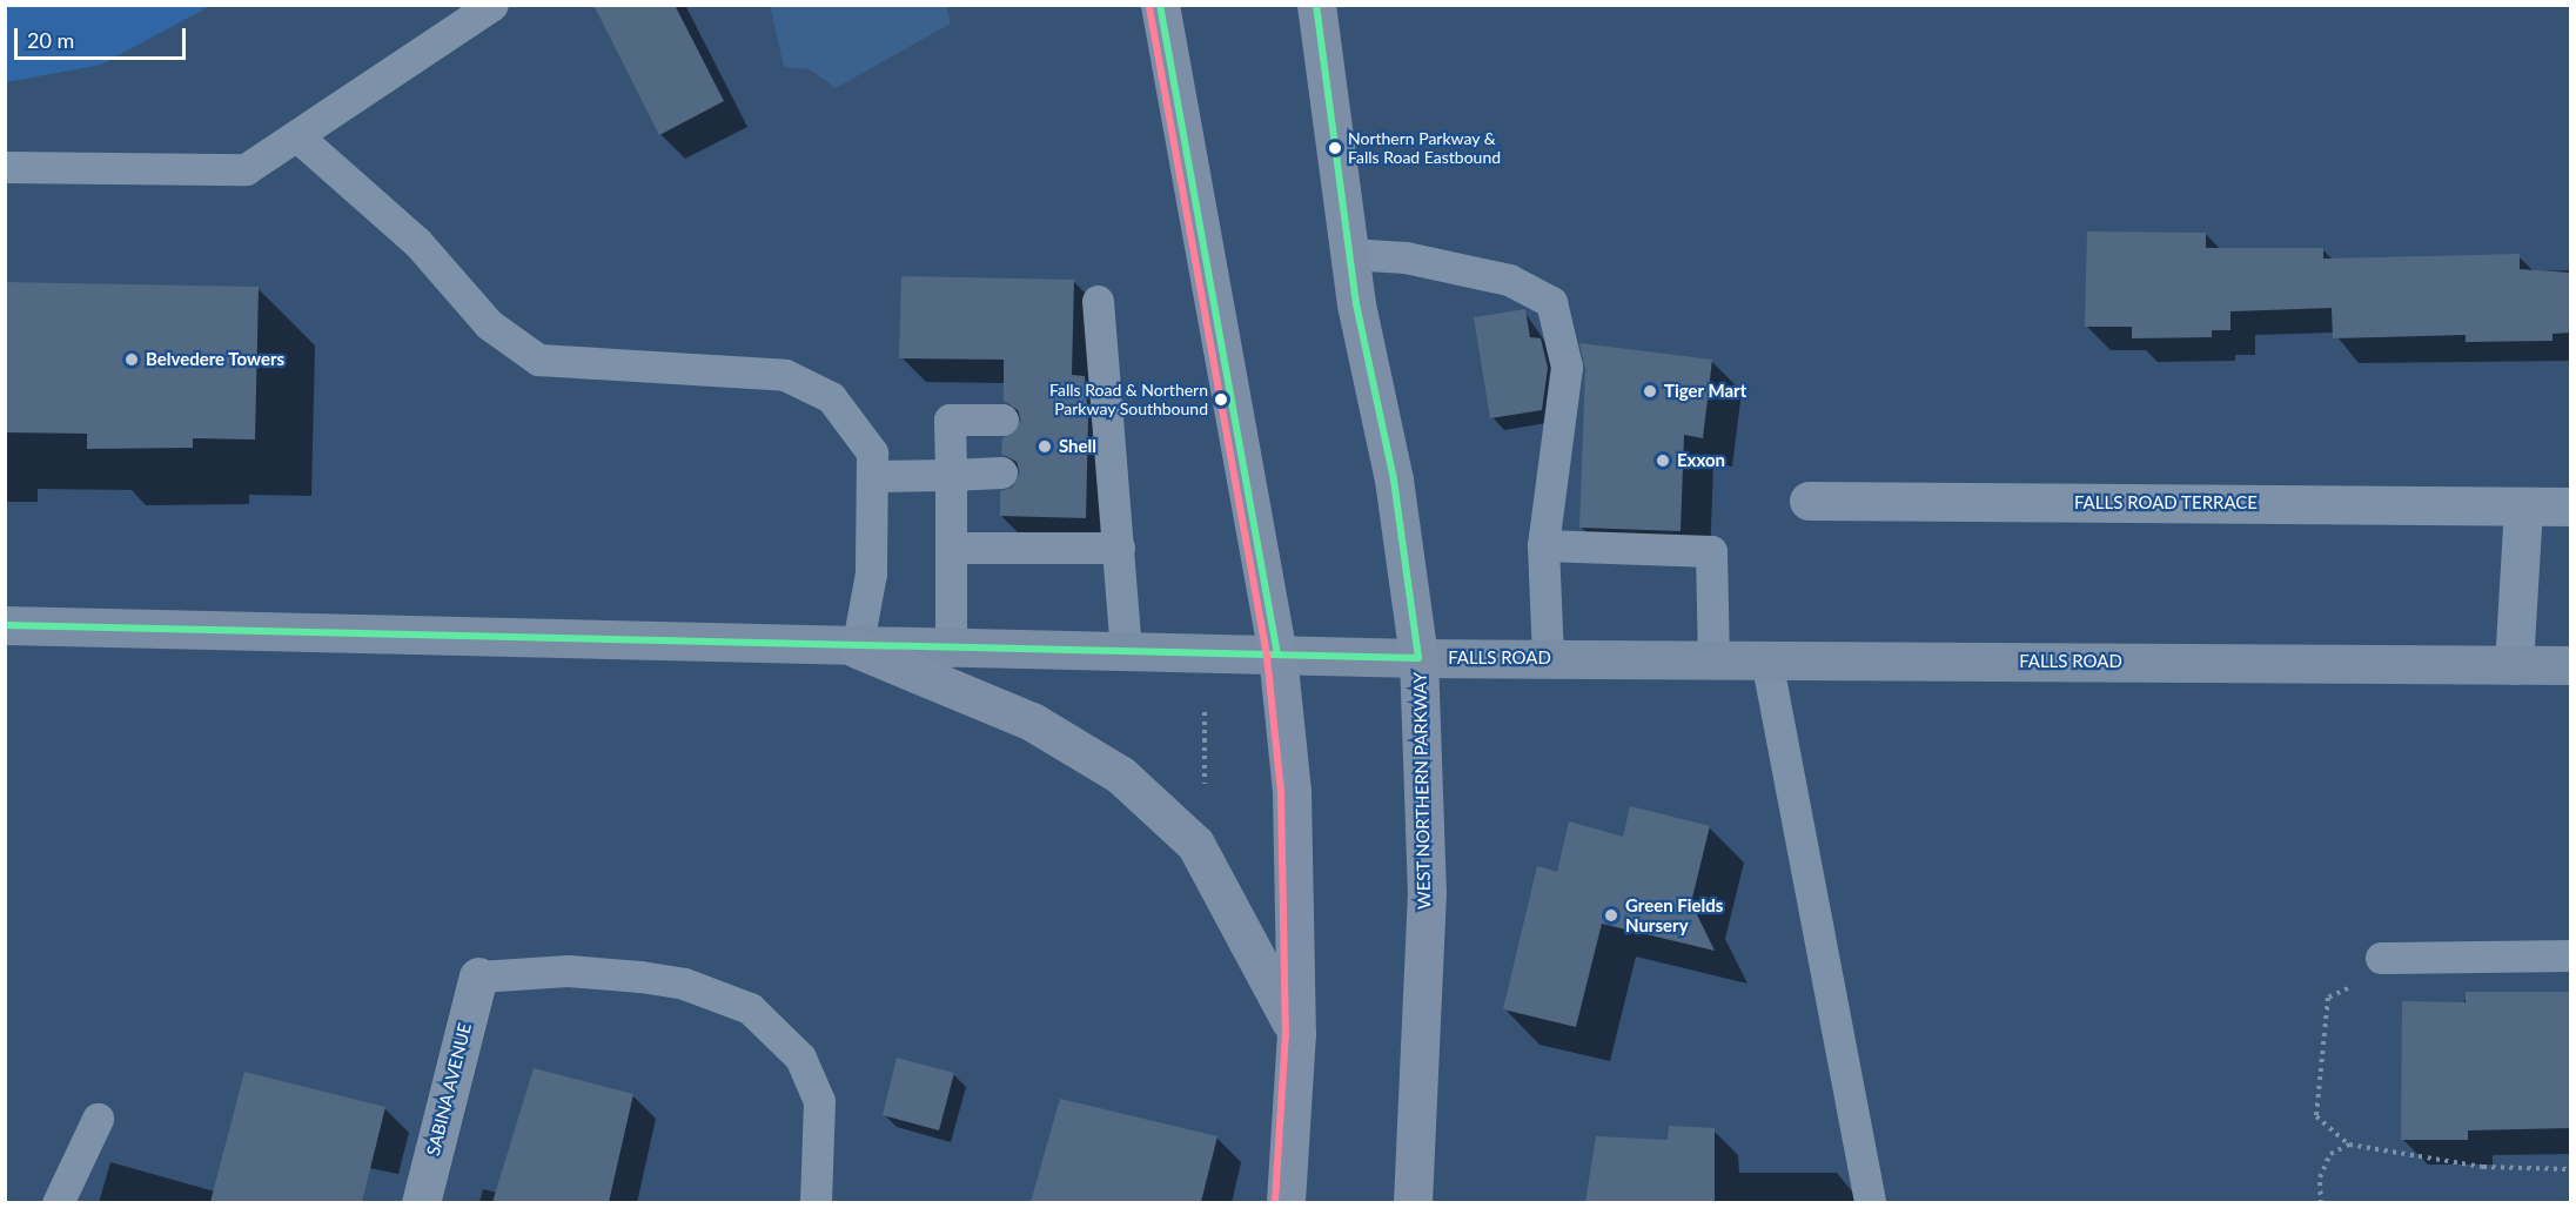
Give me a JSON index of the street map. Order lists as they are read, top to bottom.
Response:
{
  "streets": {
    "main road": ["FALLS ROAD", "WEST NORTHERN PARKWAY"],
    "street": ["FALLS ROAD TERRACE", "SABINA AVENUE"]
  },
  "crossings": [
    ["FALLS ROAD", "WEST NORTHERN PARKWAY"]
  ],
  "places": [
    "Northern Parkway & Falls Road Eastbound",
    "Belvedere Towers",
    "Tiger Mart",
    "Falls Road & Northern Parkway Southbound",
    "Shell",
    "Exxon",
    "Green Fields Nursery"
  ],
  "scale_bar": "20 m"
}
